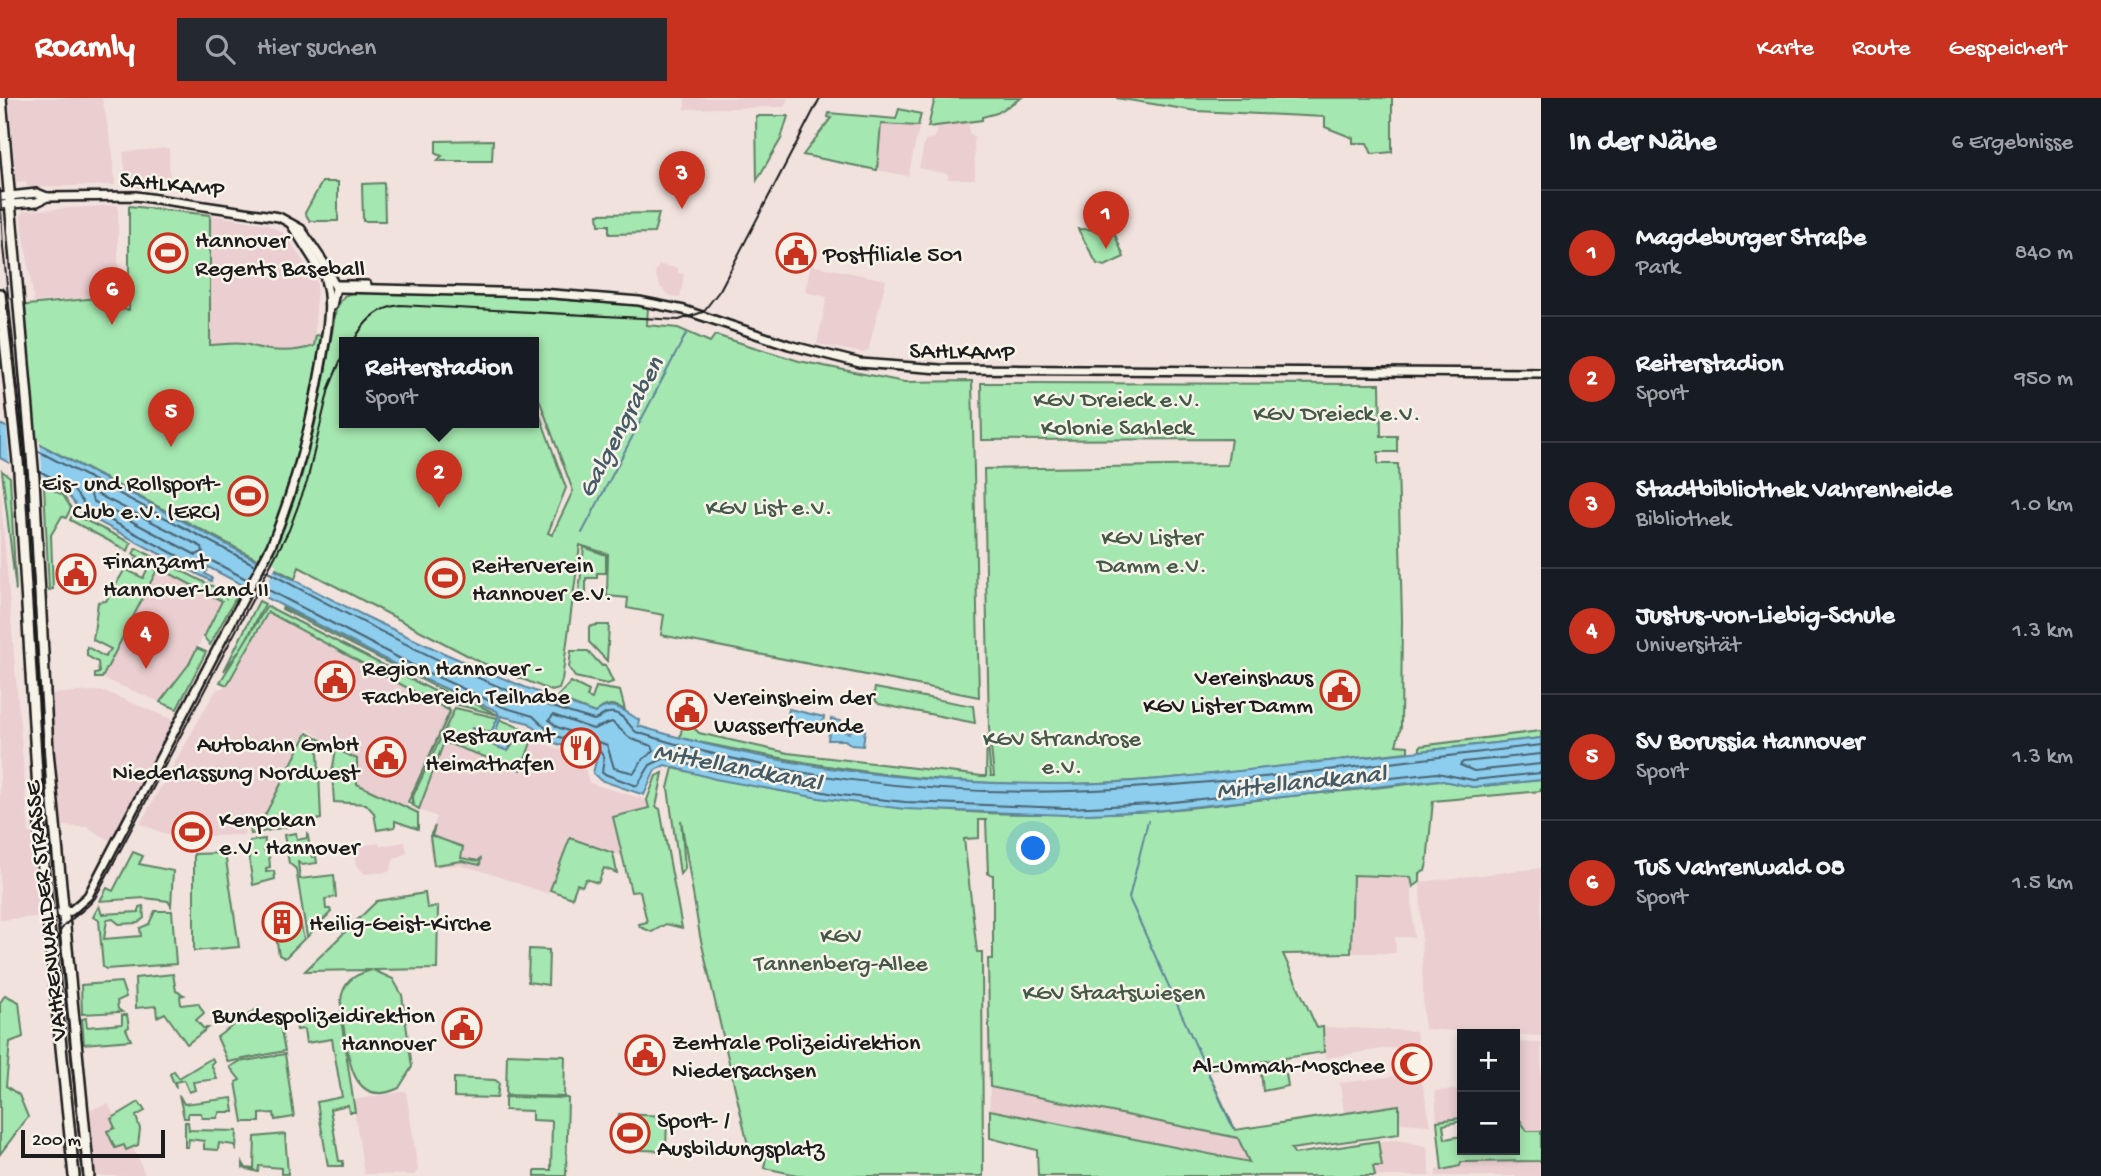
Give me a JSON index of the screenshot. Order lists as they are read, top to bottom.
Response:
{
  "streets": {
    "main road": ["VAHRENWALDER STRASSE"],
    "street": ["SAHLKAMP"]
  },
  "crossings": [
    ["SAHLKAMP", "VAHRENWALDER STRASSE"]
  ],
  "water": ["Galgengraben", "Mittellandkanal"],
  "parks": [
    "KGV Dreieck e.V. Kolonie Sahleck",
    "KGV Dreieck e.V.",
    "KGV List e.V.",
    "KGV Lister Damm e.V.",
    "KGV Strandrose e.V.",
    "KGV Tannenberg-Allee",
    "KGV Staatswiesen"
  ],
  "places": {
    "sports": [
      "Hannover Regents Baseball",
      "Eis- und Rollsport- Club e.V. (ERC)",
      "Reiterverein Hannover e.V.",
      "Kenpokan e.V. Hannover",
      "Sport- / Ausbildungsplatz"
    ],
    "public building": [
      "Postfiliale 501",
      "Finanzamt Hannover-Land II",
      "Region Hannover - Fachbereich Teilhabe",
      "Vereinshaus KGV Lister Damm",
      "Vereinsheim der Wasserfreunde",
      "Autobahn GmbH Niederlassung Nordwest",
      "Bundespolizeidirektion Hannover",
      "Zentrale Polizeidirektion Niedersachsen"
    ],
    "restaurant": ["Restaurant Heimathafen"],
    "building": ["Heilig-Geist-Kirche"],
    "mosque": ["Al-Ummah-Moschee"]
  },
  "scale_bar": "200 m",
  "page": {
    "header": "Roamly",
    "search": "Hier suchen",
    "nav": ["Karte", "Route", "Gespeichert"],
    "heading": ["In der Nähe", "6 Ergebnisse"],
    "pins": [
      "3",
      "1",
      "6",
      "5",
      "2",
      "4"
    ],
    "list": [
      {
        "mark": "1",
        "name": "Magdeburger Straße",
        "note": "Park",
        "value": "840 m"
      },
      {
        "mark": "2",
        "name": "Reiterstadion",
        "note": "Sport",
        "value": "950 m"
      },
      {
        "mark": "3",
        "name": "Stadtbibliothek Vahrenheide",
        "note": "Bibliothek",
        "value": "1.0 km"
      },
      {
        "mark": "4",
        "name": "Justus-von-Liebig-Schule",
        "note": "Universität",
        "value": "1.3 km"
      },
      {
        "mark": "5",
        "name": "SV Borussia Hannover",
        "note": "Sport",
        "value": "1.3 km"
      },
      {
        "mark": "6",
        "name": "TuS Vahrenwald 08",
        "note": "Sport",
        "value": "1.5 km"
      }
    ],
    "popup": ["Reiterstadion", "Sport"],
    "map_buttons": ["+", "−"],
    "scale": "200 m"
  }
}
